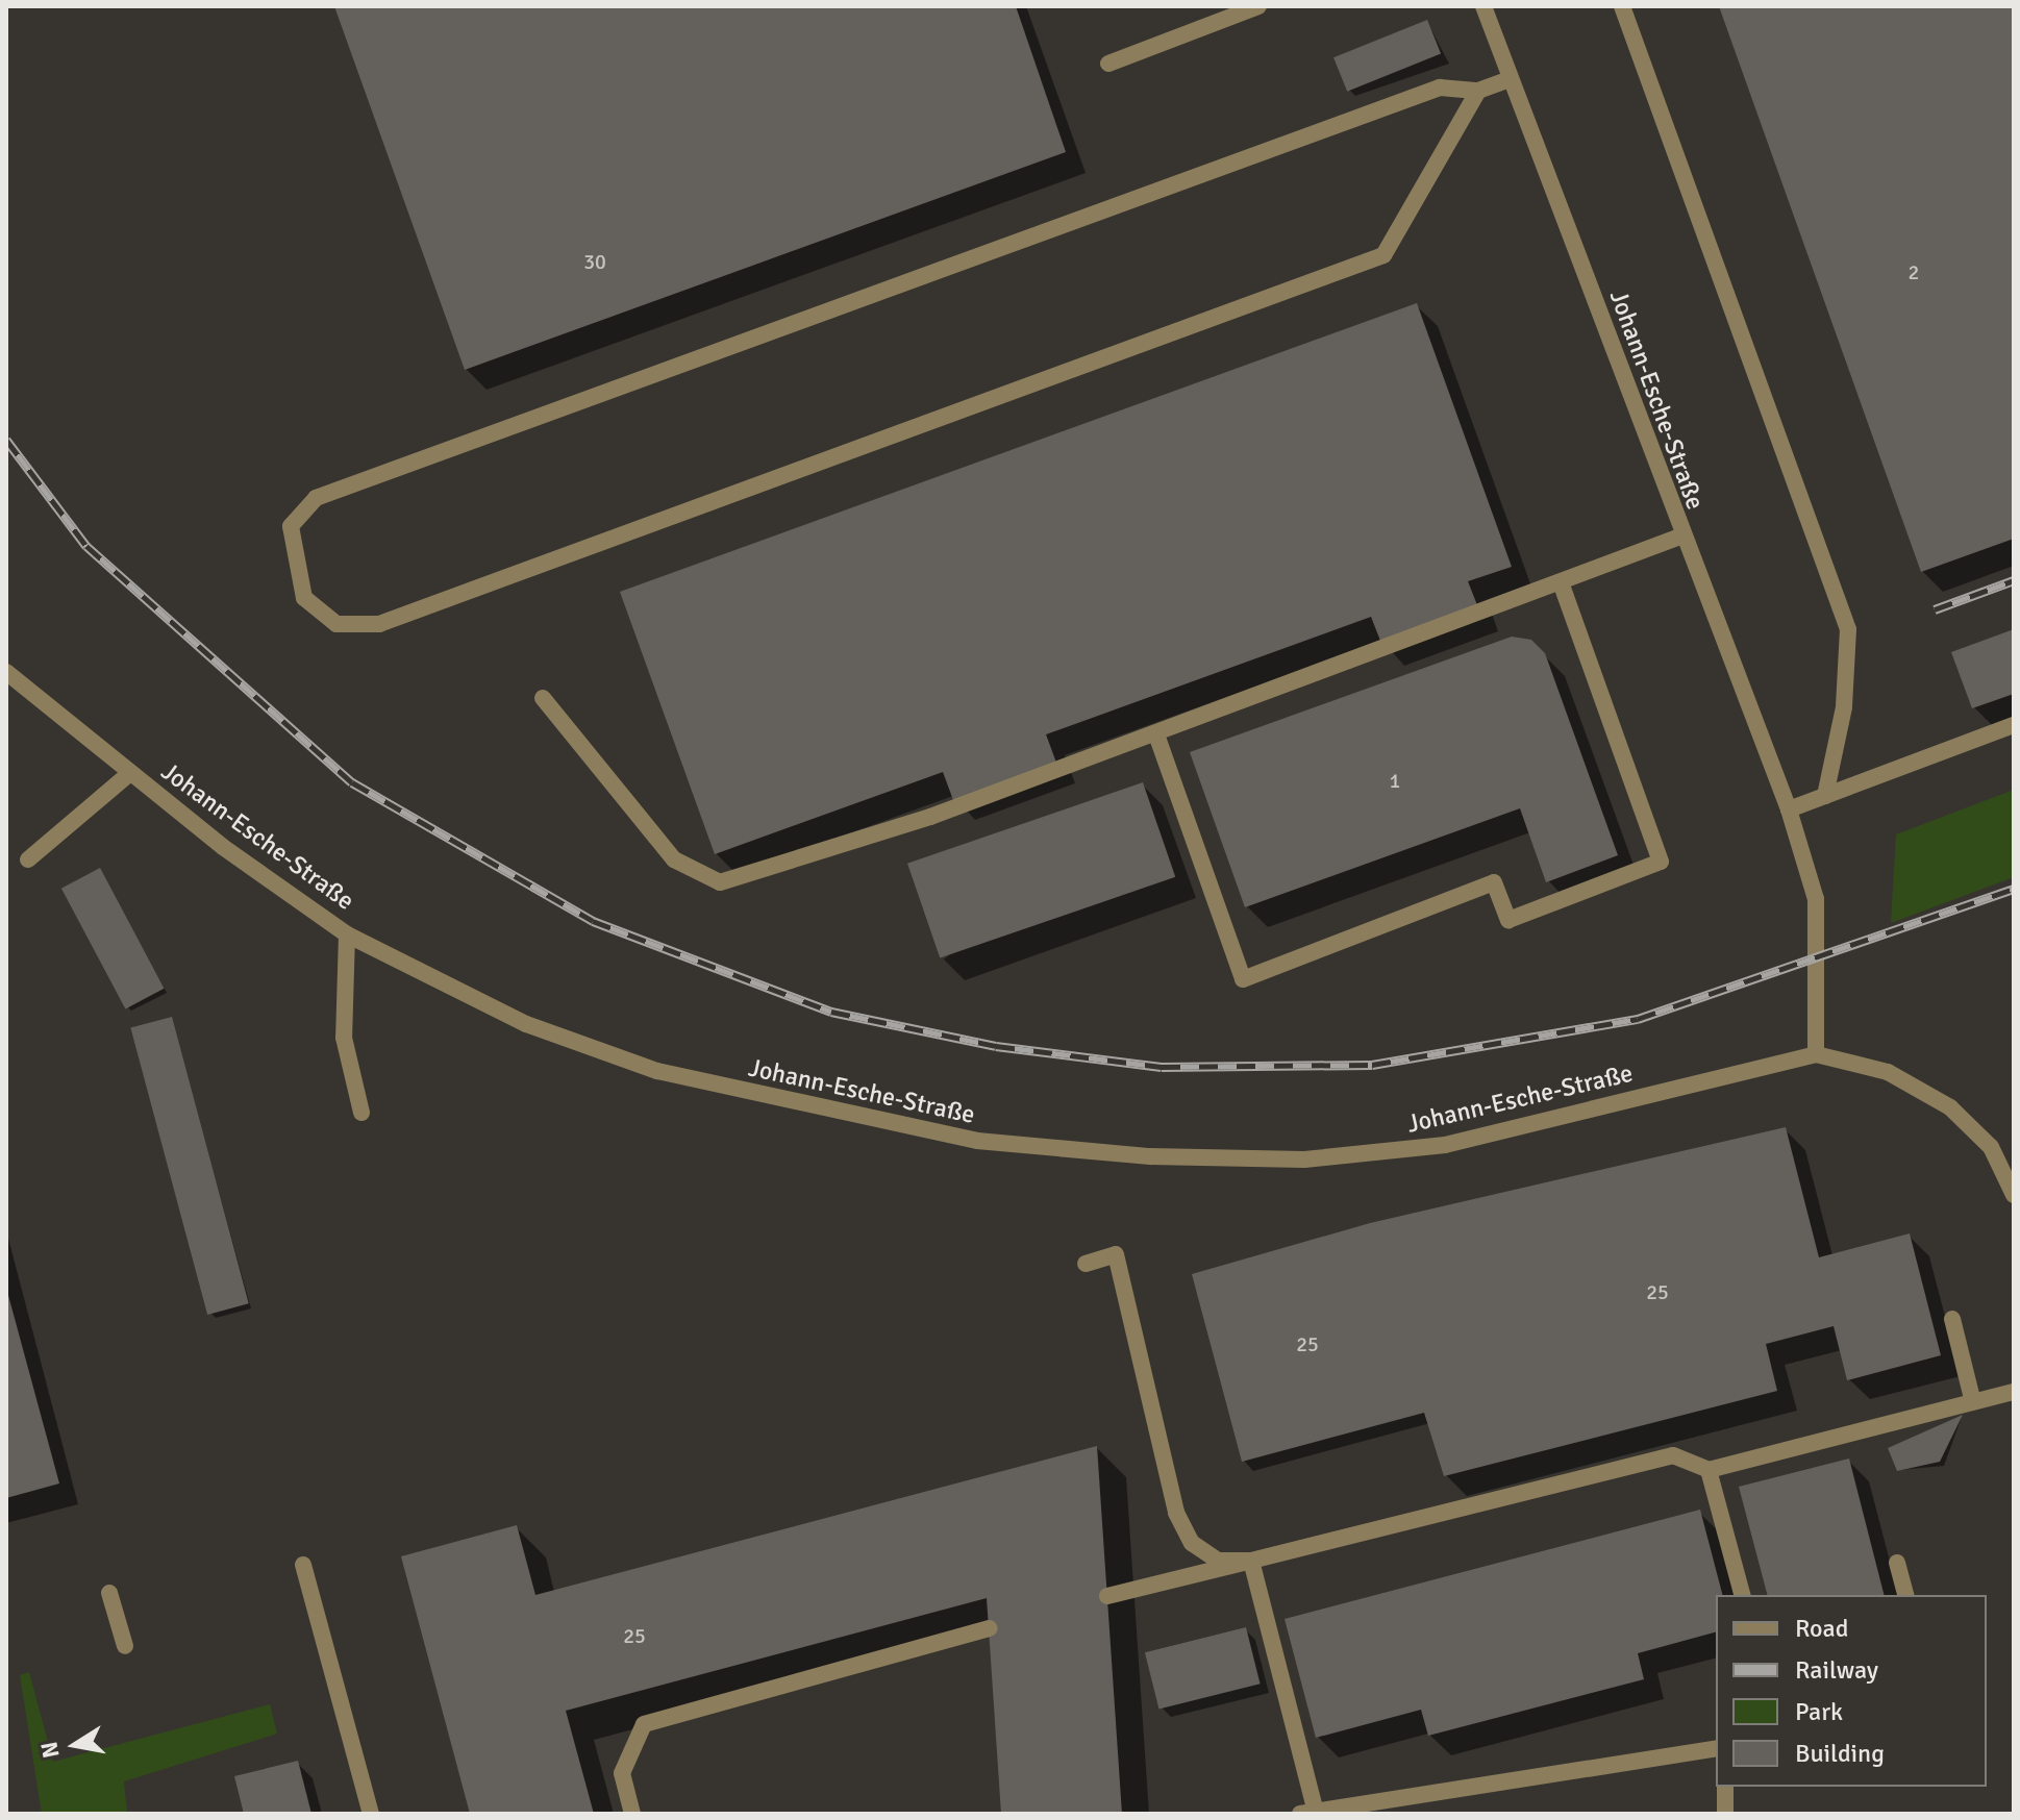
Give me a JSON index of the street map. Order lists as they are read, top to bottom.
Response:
{
  "streets": {
    "street": ["Johann-Esche-Straße"]
  },
  "house_numbers": [
    "30",
    "2",
    "1",
    "25",
    "25",
    "25"
  ],
  "legend": [
    "Road",
    "Railway",
    "Park",
    "Building"
  ],
  "north": "left"
}
